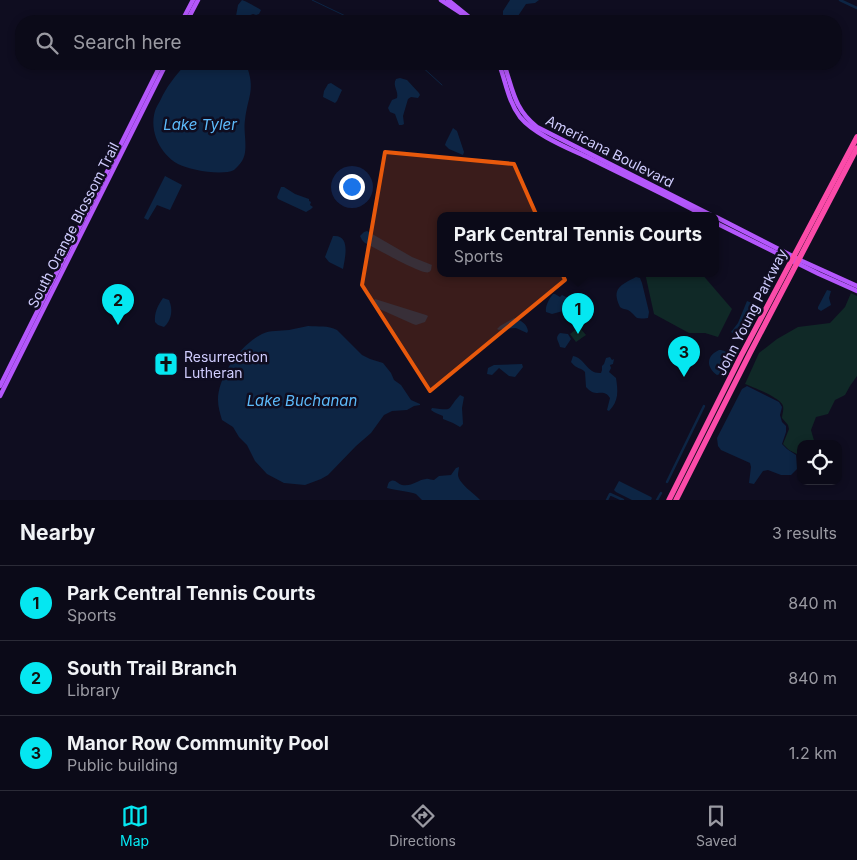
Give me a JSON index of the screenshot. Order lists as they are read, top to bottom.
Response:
{
  "streets": {
    "highway": ["John Young Parkway"],
    "main road": ["Americana Boulevard", "South Orange Blossom Trail"]
  },
  "water": ["Lake Tyler", "Lake Buchanan"],
  "places": {
    "church": ["Resurrection Lutheran"]
  },
  "page": {
    "search": "Search here",
    "popup": ["Park Central Tennis Courts", "Sports"],
    "pins": ["2", "1", "3"],
    "heading": ["Nearby", "3 results"],
    "list": [
      {
        "mark": "1",
        "name": "Park Central Tennis Courts",
        "note": "Sports",
        "value": "840 m"
      },
      {
        "mark": "2",
        "name": "South Trail Branch",
        "note": "Library",
        "value": "840 m"
      },
      {
        "mark": "3",
        "name": "Manor Row Community Pool",
        "note": "Public building",
        "value": "1.2 km"
      }
    ],
    "nav": ["Map", "Directions", "Saved"]
  }
}
